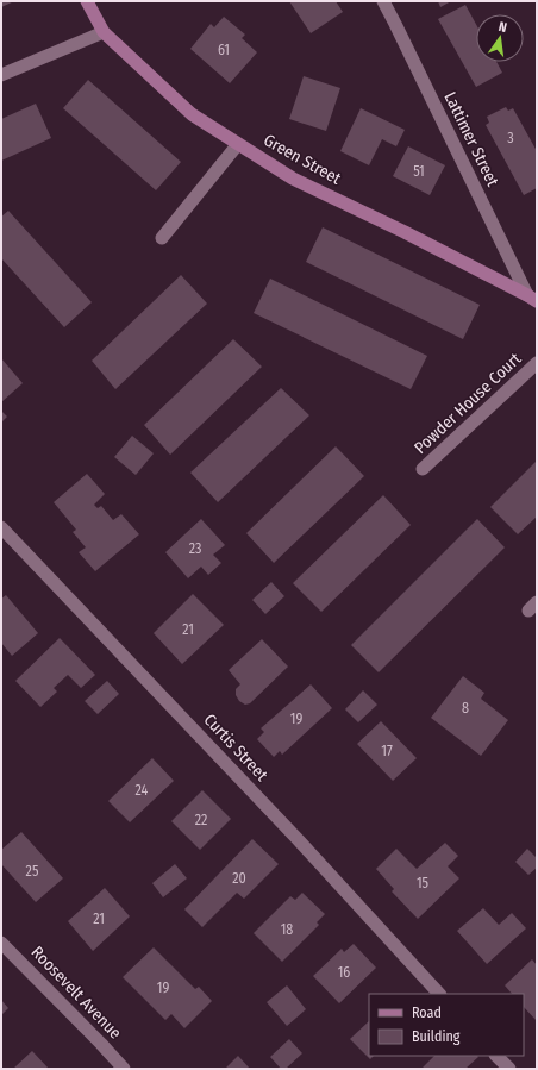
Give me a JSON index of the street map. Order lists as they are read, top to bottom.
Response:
{
  "streets": {
    "main road": ["Green Street"],
    "street": [
      "Lattimer Street",
      "Powder House Court",
      "Curtis Street",
      "Roosevelt Avenue"
    ]
  },
  "crossings": [
    ["Lattimer Street", "Green Street"]
  ],
  "house_numbers": [
    "61",
    "3",
    "51",
    "23",
    "21",
    "8",
    "19",
    "17",
    "24",
    "22",
    "25",
    "20",
    "15",
    "21",
    "18",
    "16",
    "19"
  ],
  "legend": ["Road", "Building"],
  "north": "top"
}
